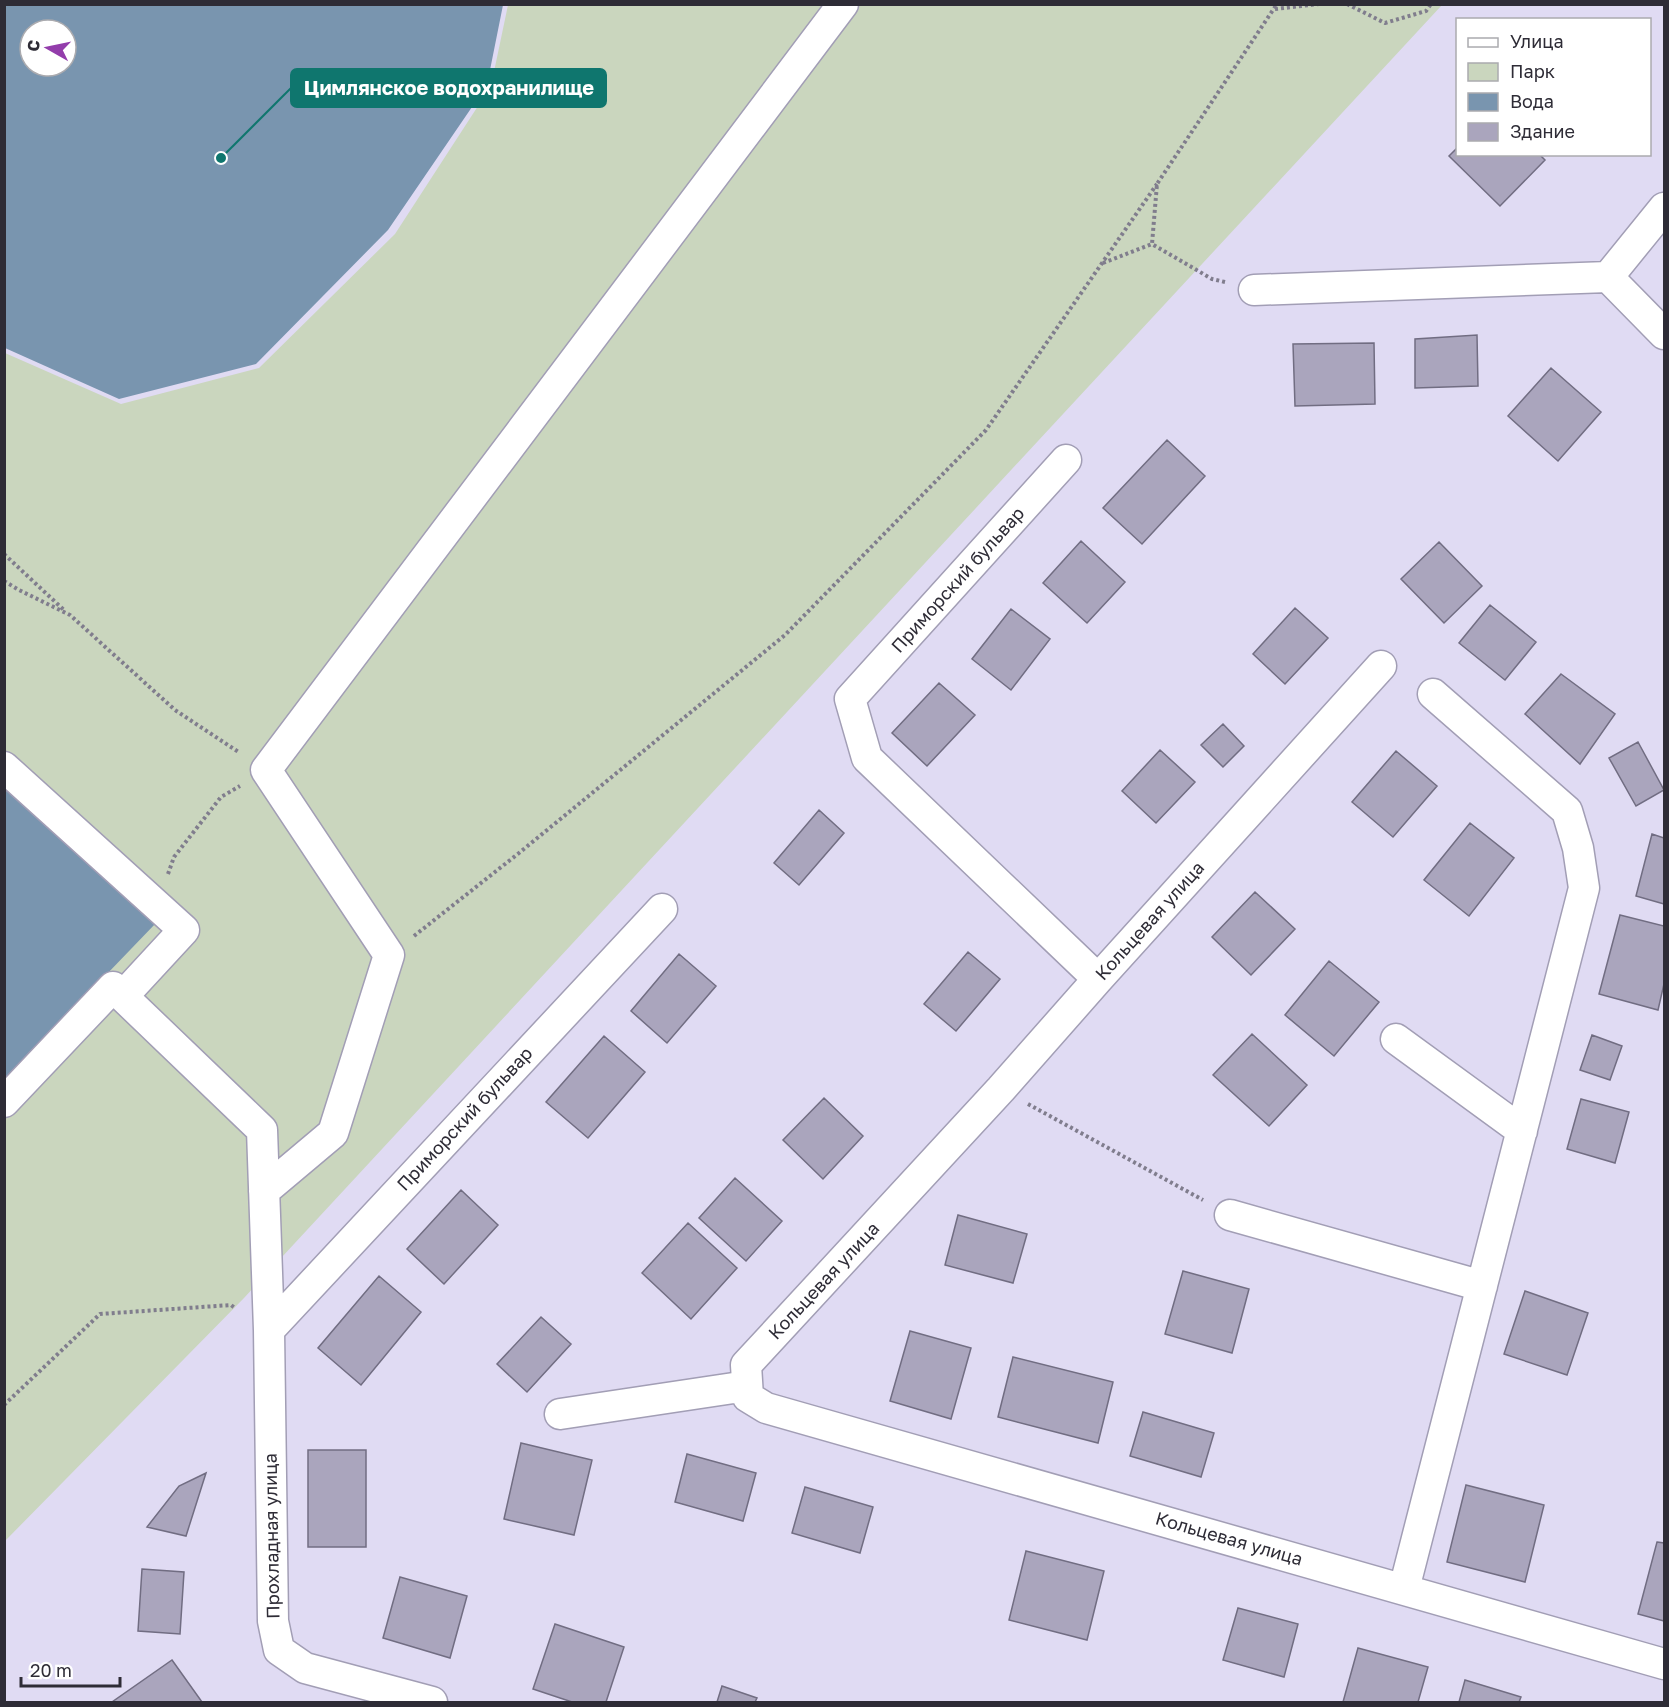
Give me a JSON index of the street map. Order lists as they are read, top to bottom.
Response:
{
  "streets": {
    "street": ["Приморский бульвар", "Кольцевая улица", "Прохладная улица"]
  },
  "crossings": [
    ["Приморский бульвар", "Кольцевая улица"],
    ["Приморский бульвар", "Прохладная улица"]
  ],
  "places": ["Цимлянское водохранилище"],
  "legend": [
    "Улица",
    "Парк",
    "Вода",
    "Здание"
  ],
  "scale_bar": "20 m",
  "north": "left"
}
